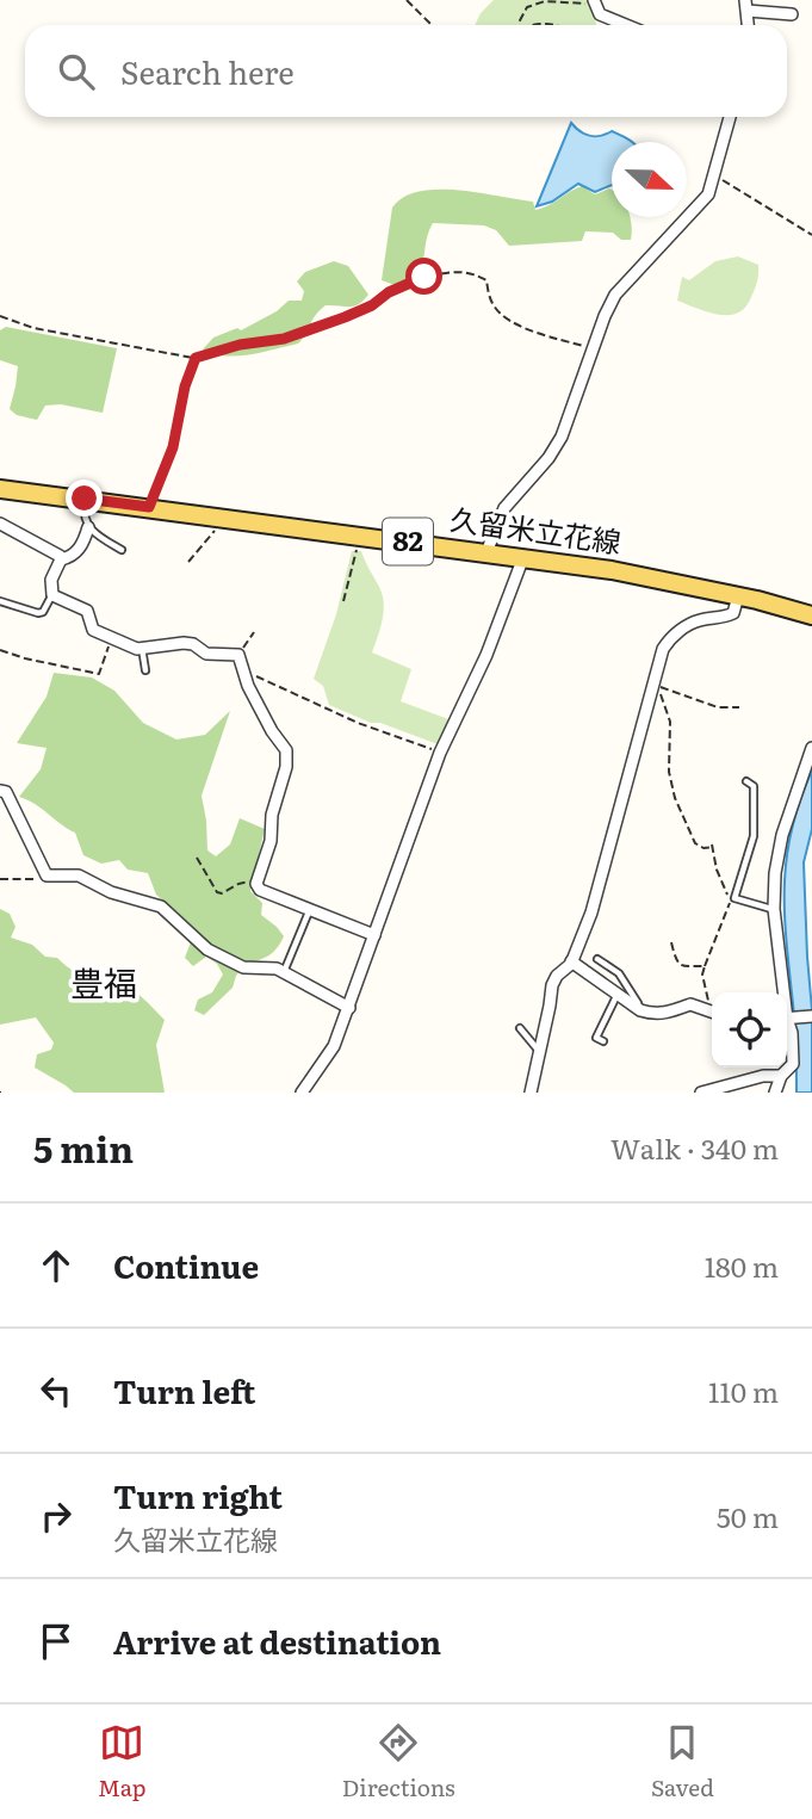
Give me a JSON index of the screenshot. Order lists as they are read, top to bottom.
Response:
{
  "streets": {
    "main road": ["久留米立花線", "82"]
  },
  "districts": ["豊福"],
  "north": "right",
  "page": {
    "search": "Search here",
    "heading": ["5 min", "Walk · 340 m"],
    "list": [
      ["Continue", "180 m"],
      ["Turn left", "110 m"],
      ["Turn right", "久留米立花線", "50 m"],
      "Arrive at destination"
    ],
    "nav": ["Map", "Directions", "Saved"]
  }
}
